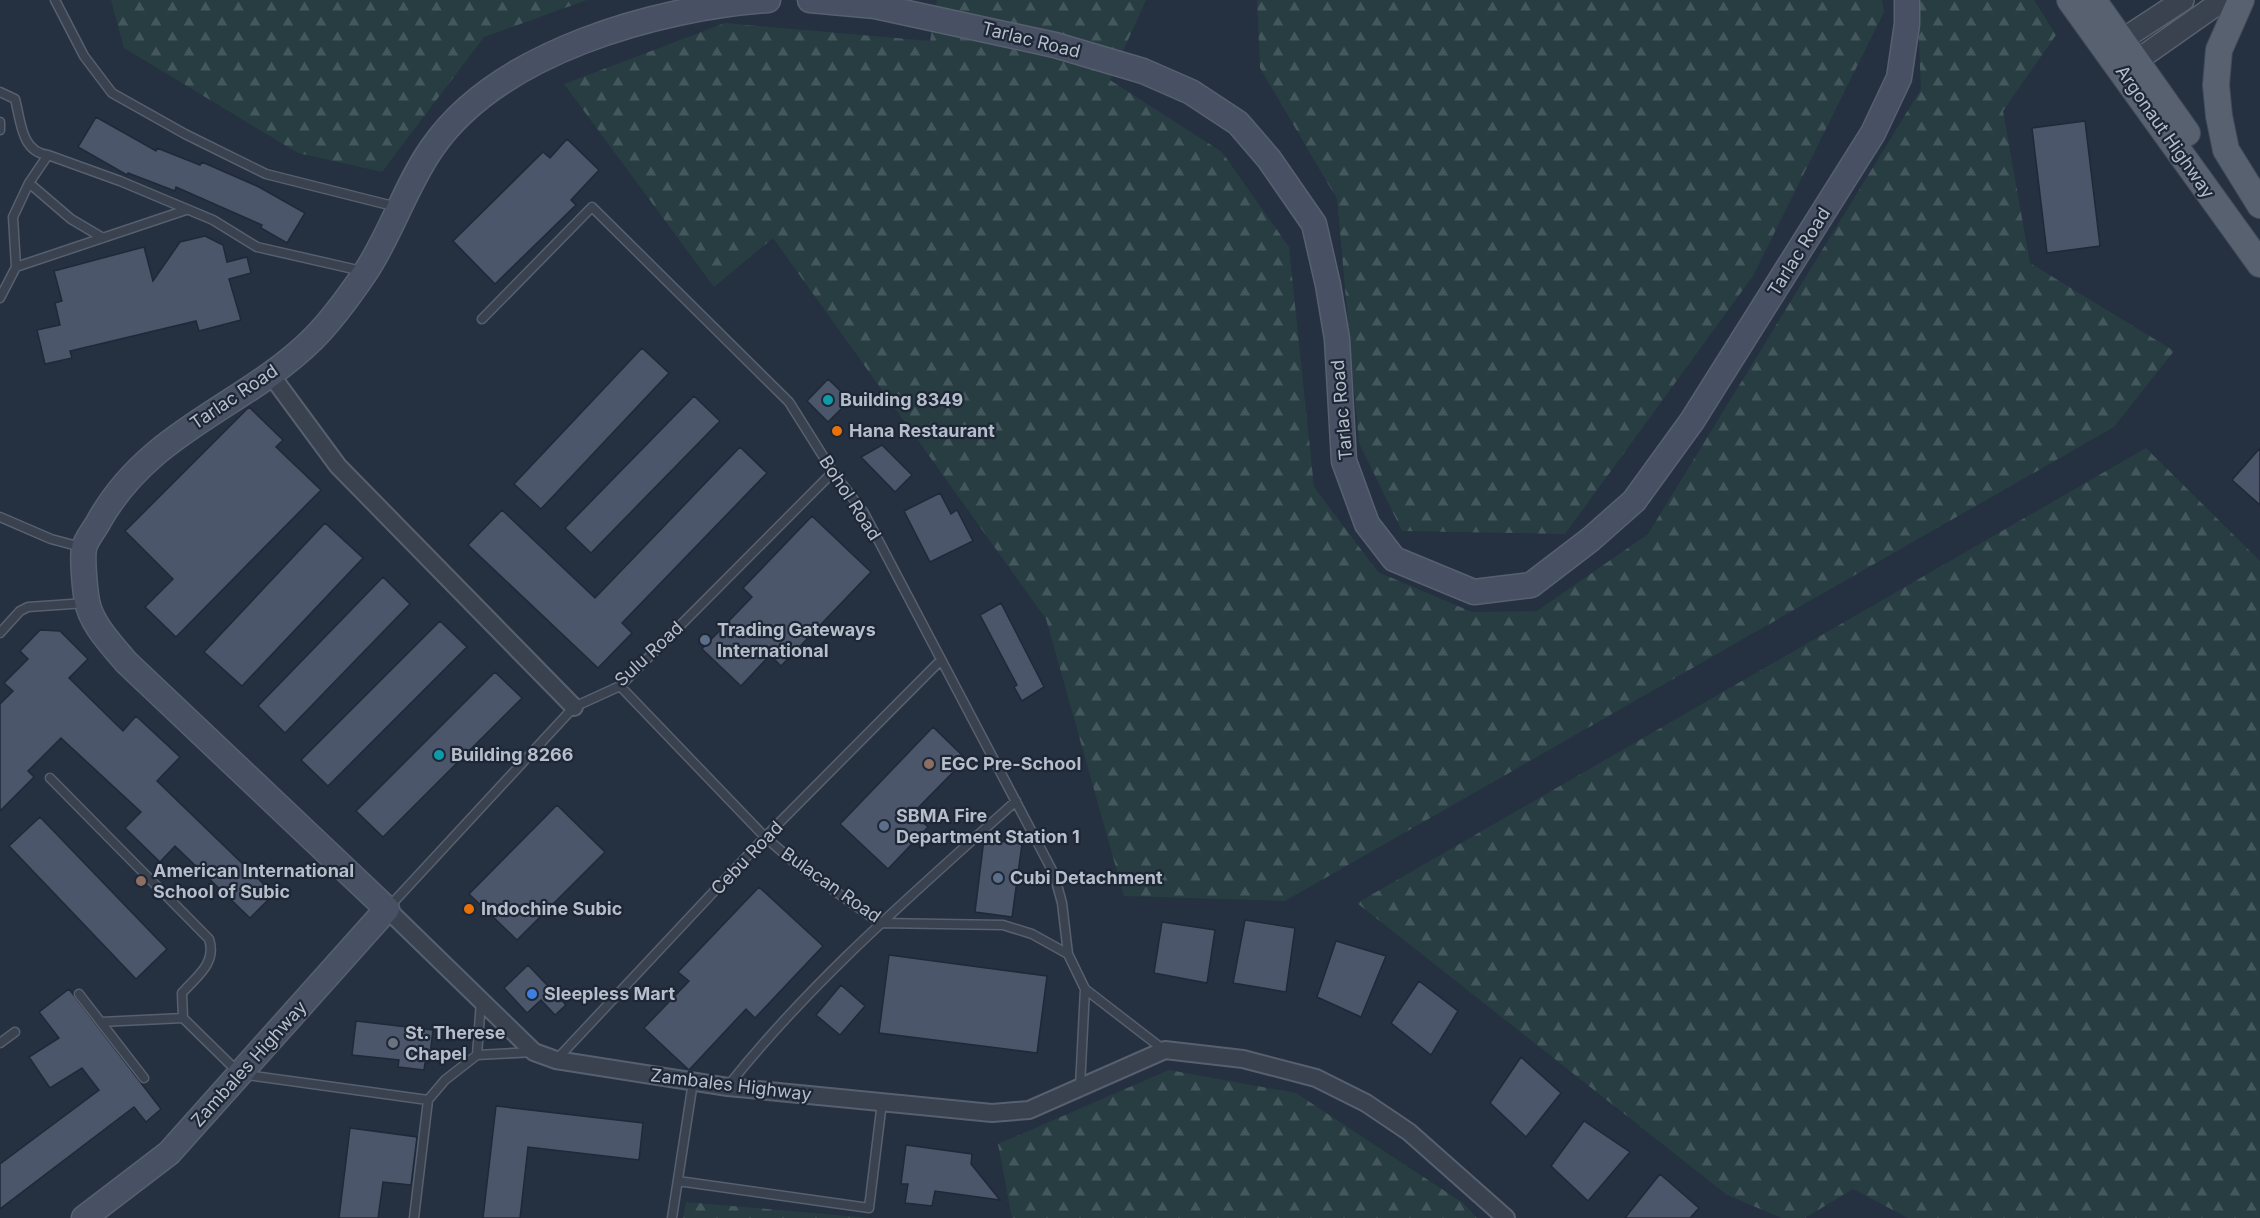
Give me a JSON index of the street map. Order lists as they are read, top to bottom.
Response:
{
  "streets": {
    "main road": ["Tarlac Road", "Argonaut Highway", "Zambales Highway"],
    "lane": [
      "Bohol Road",
      "Sulu Road",
      "Cebu Road",
      "Bulacan Road"
    ]
  },
  "crossings": [
    ["Bohol Road", "Sulu Road"],
    ["Bohol Road", "Cebu Road"],
    ["Bohol Road", "Bulacan Road"],
    ["Bohol Road", "Zambales Highway"],
    ["Sulu Road", "Bulacan Road"],
    ["Sulu Road", "Zambales Highway"],
    ["Cebu Road", "Bulacan Road"],
    ["Cebu Road", "Zambales Highway"]
  ],
  "places": [
    "Building 8349",
    "Hana Restaurant",
    "Trading Gateways International",
    "Building 8266",
    "EGC Pre-School",
    "SBMA Fire Department Station 1",
    "Cubi Detachment",
    "American International School of Subic",
    "Indochine Subic",
    "Sleepless Mart",
    "St. Therese Chapel"
  ]
}
